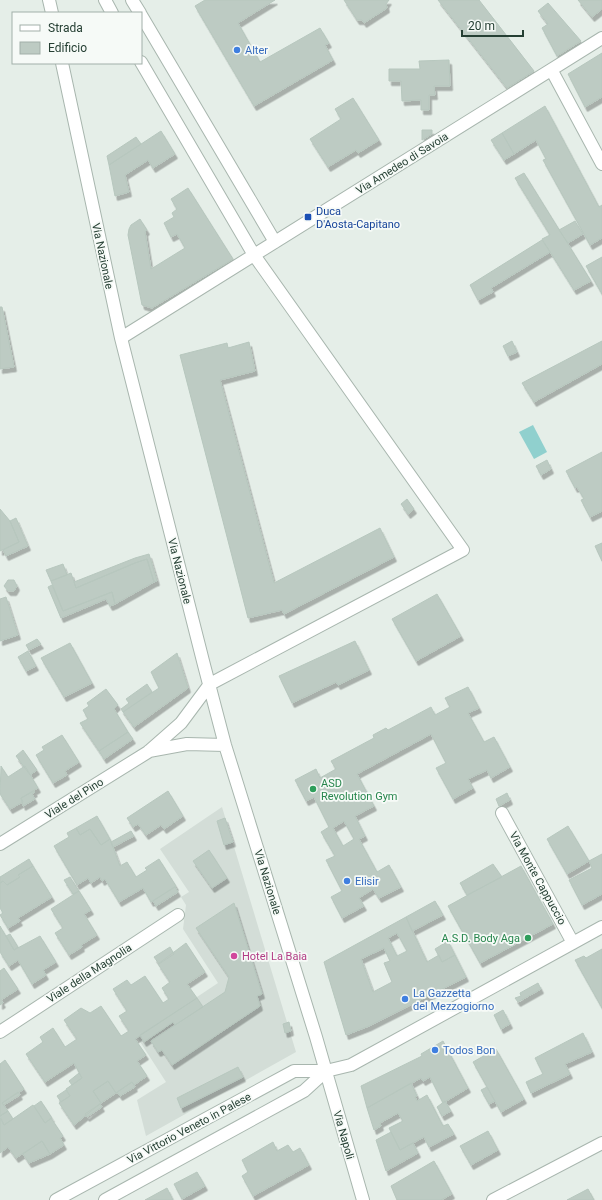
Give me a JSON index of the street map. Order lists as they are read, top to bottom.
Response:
{
  "streets": {
    "street": [
      "Via Amedeo di Savoia",
      "Via Nazionale",
      "Viale del Pino",
      "Via Monte Cappuccio",
      "Viale della Magnolia",
      "Via Vittorio Veneto in Palese",
      "Via Napoli"
    ]
  },
  "crossings": [
    ["Via Amedeo di Savoia", "Via Nazionale"],
    ["Via Nazionale", "Viale del Pino"],
    ["Via Nazionale", "Via Vittorio Veneto in Palese"],
    ["Via Nazionale", "Via Napoli"],
    ["Via Monte Cappuccio", "Via Vittorio Veneto in Palese"],
    ["Via Vittorio Veneto in Palese", "Via Napoli"]
  ],
  "places": {
    "other": [
      "Alter",
      "ASD Revolution Gym",
      "Elisir",
      "A.S.D. Body Aga",
      "Hotel La Baia",
      "La Gazzetta del Mezzogiorno",
      "Todos Bon"
    ],
    "transit": ["Duca D'Aosta-Capitano"]
  },
  "legend": ["Strada", "Edificio"],
  "scale_bar": "20 m"
}
